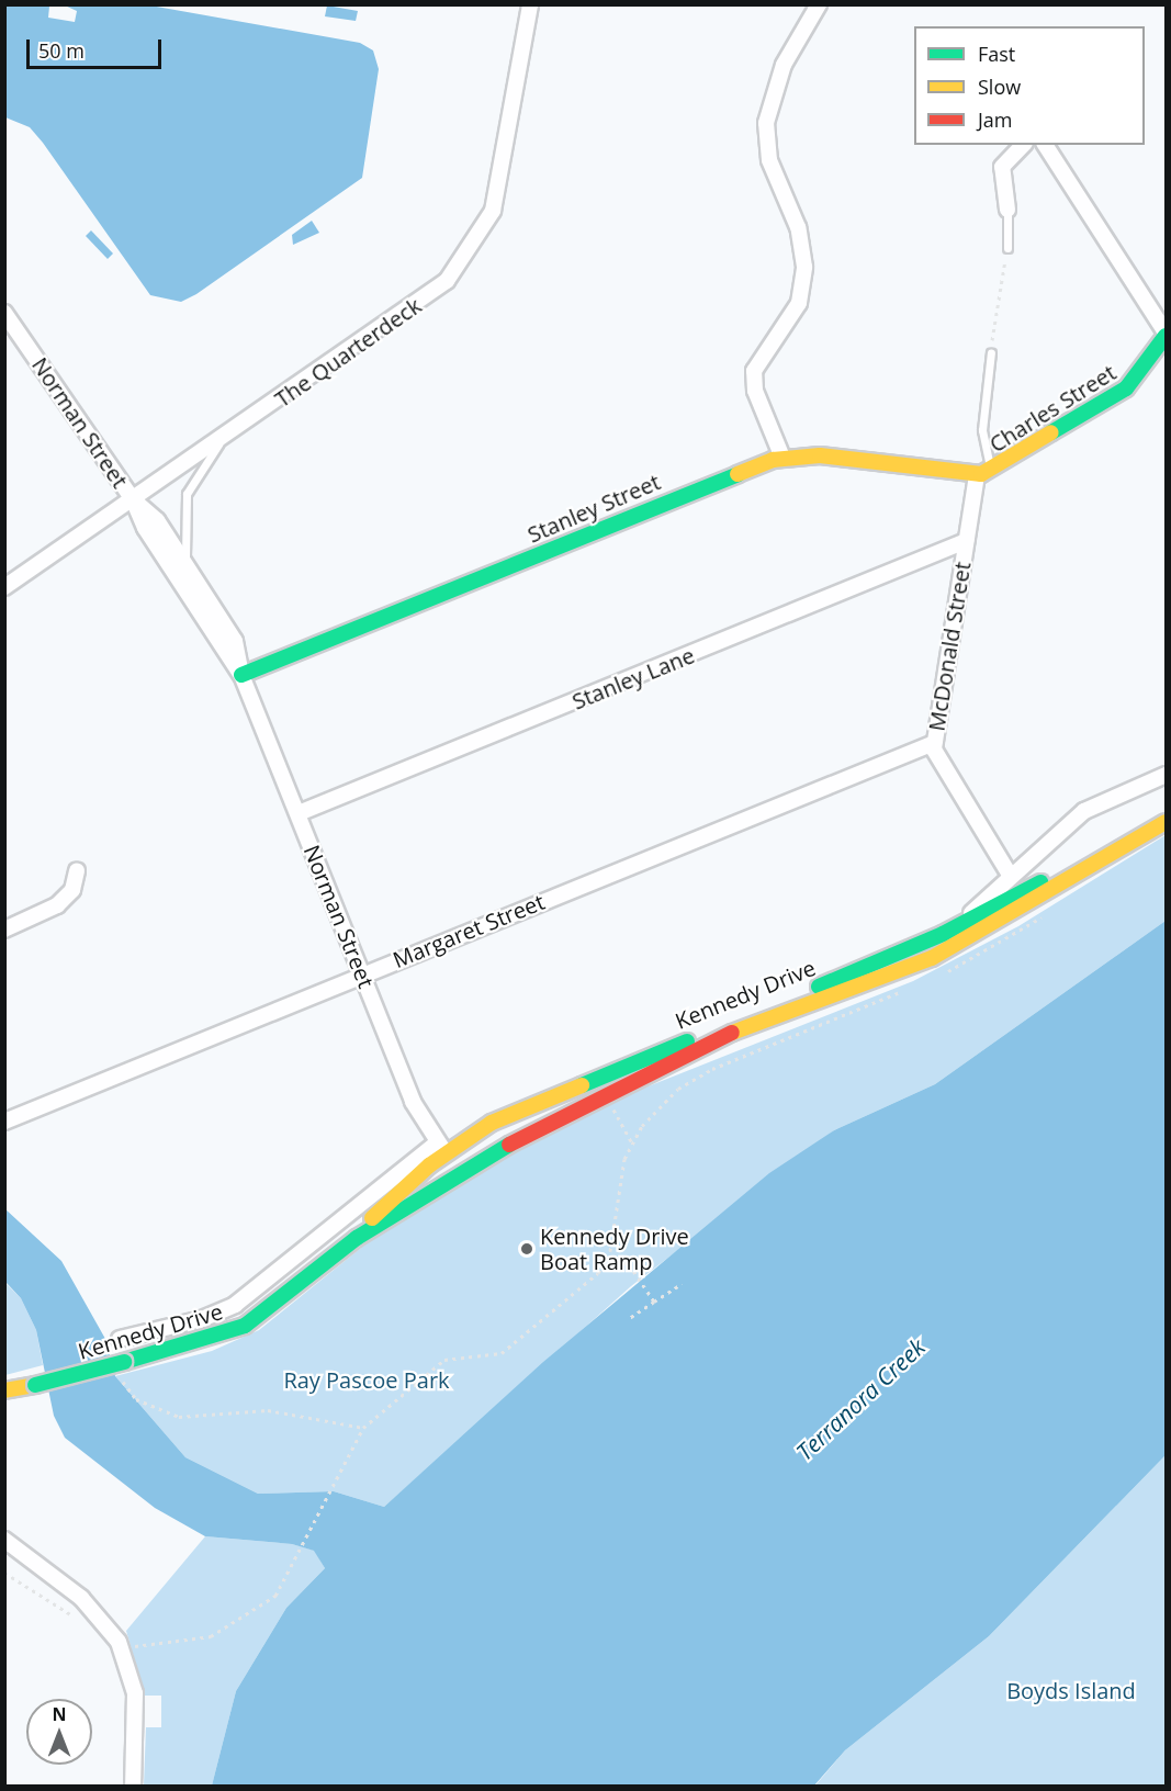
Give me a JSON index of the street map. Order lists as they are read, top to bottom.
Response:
{
  "streets": {
    "street": [
      "The Quarterdeck",
      "Charles Street",
      "Norman Street",
      "Stanley Street",
      "McDonald Street",
      "Stanley Lane",
      "Margaret Street",
      "Kennedy Drive"
    ]
  },
  "crossings": [
    ["The Quarterdeck", "Norman Street"],
    ["Charles Street", "Stanley Street"],
    ["Charles Street", "McDonald Street"],
    ["Norman Street", "Stanley Street"],
    ["Norman Street", "Stanley Lane"],
    ["Norman Street", "Margaret Street"],
    ["Norman Street", "Kennedy Drive"],
    ["Stanley Street", "McDonald Street"],
    ["McDonald Street", "Stanley Lane"],
    ["McDonald Street", "Margaret Street"]
  ],
  "water": ["Terranora Creek"],
  "parks": ["Ray Pascoe Park", "Boyds Island"],
  "places": ["Kennedy Drive Boat Ramp"],
  "legend": ["Fast", "Slow", "Jam"],
  "scale_bar": "50 m",
  "north": "top"
}
